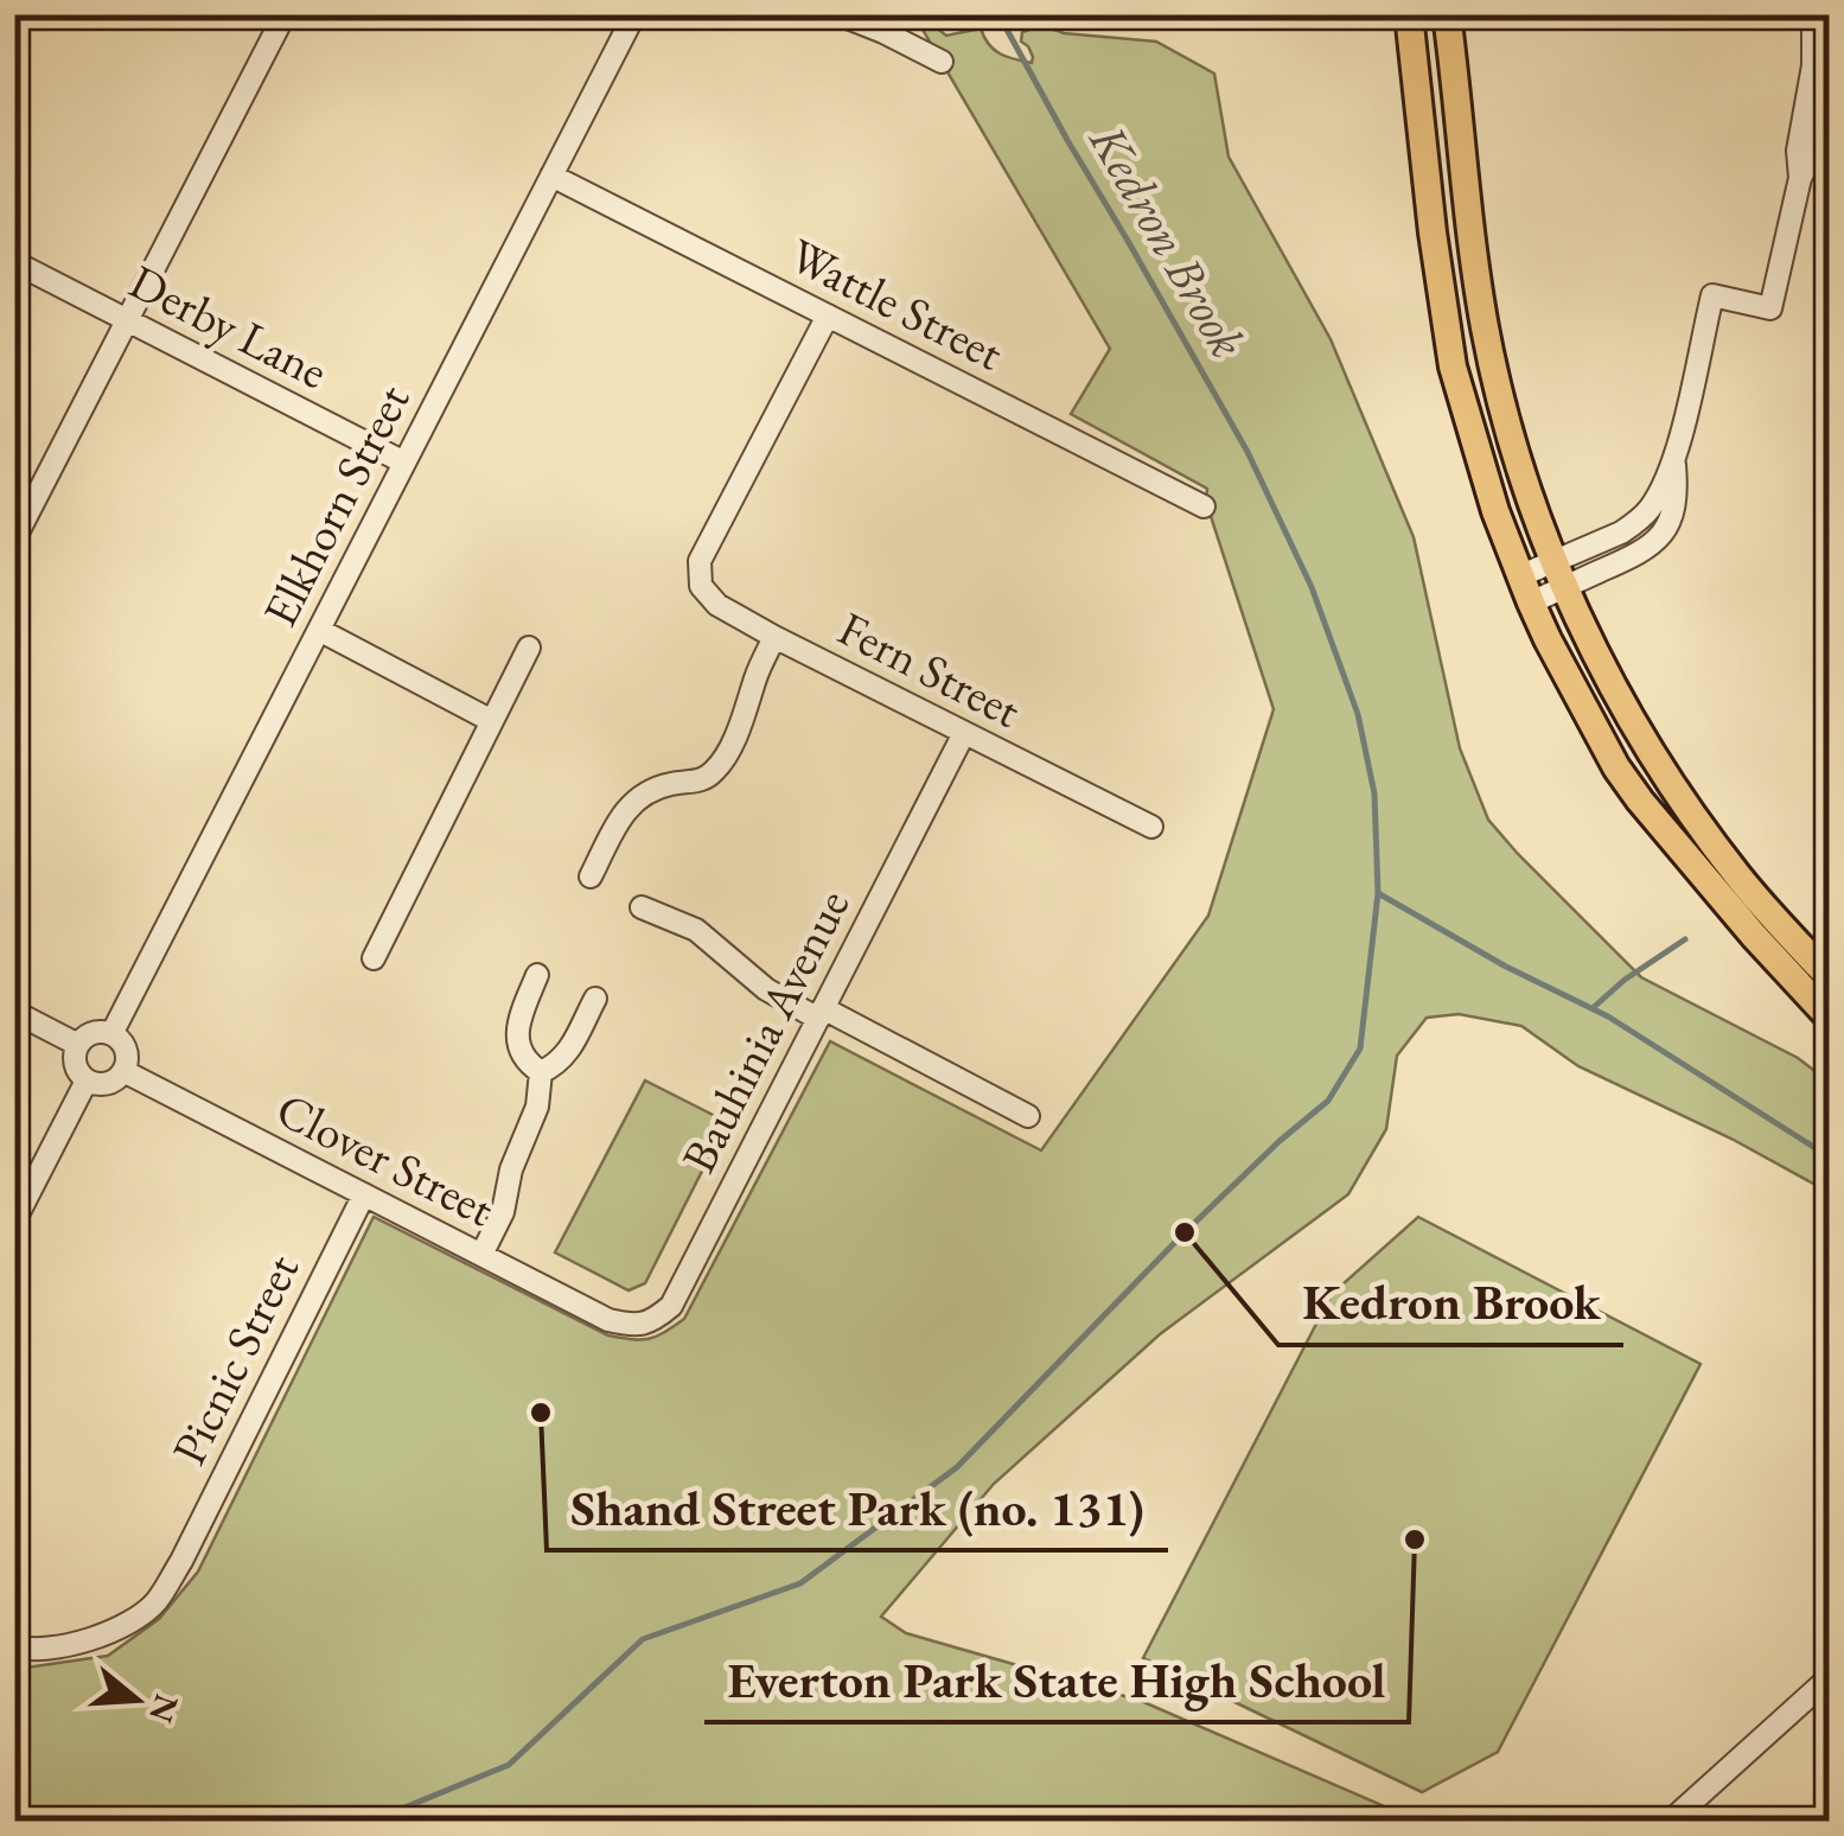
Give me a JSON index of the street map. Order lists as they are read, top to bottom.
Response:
{
  "streets": {
    "street": [
      "Wattle Street",
      "Derby Lane",
      "Elkhorn Street",
      "Fern Street",
      "Bauhinia Avenue",
      "Clover Street",
      "Picnic Street"
    ]
  },
  "crossings": [
    ["Wattle Street", "Elkhorn Street"],
    ["Wattle Street", "Fern Street"],
    ["Derby Lane", "Elkhorn Street"],
    ["Elkhorn Street", "Clover Street"],
    ["Fern Street", "Bauhinia Avenue"],
    ["Bauhinia Avenue", "Clover Street"],
    ["Clover Street", "Picnic Street"]
  ],
  "water": ["Kedron Brook"],
  "places": ["Kedron Brook", "Shand Street Park (no. 131)", "Everton Park State High School"],
  "north": "right"
}
